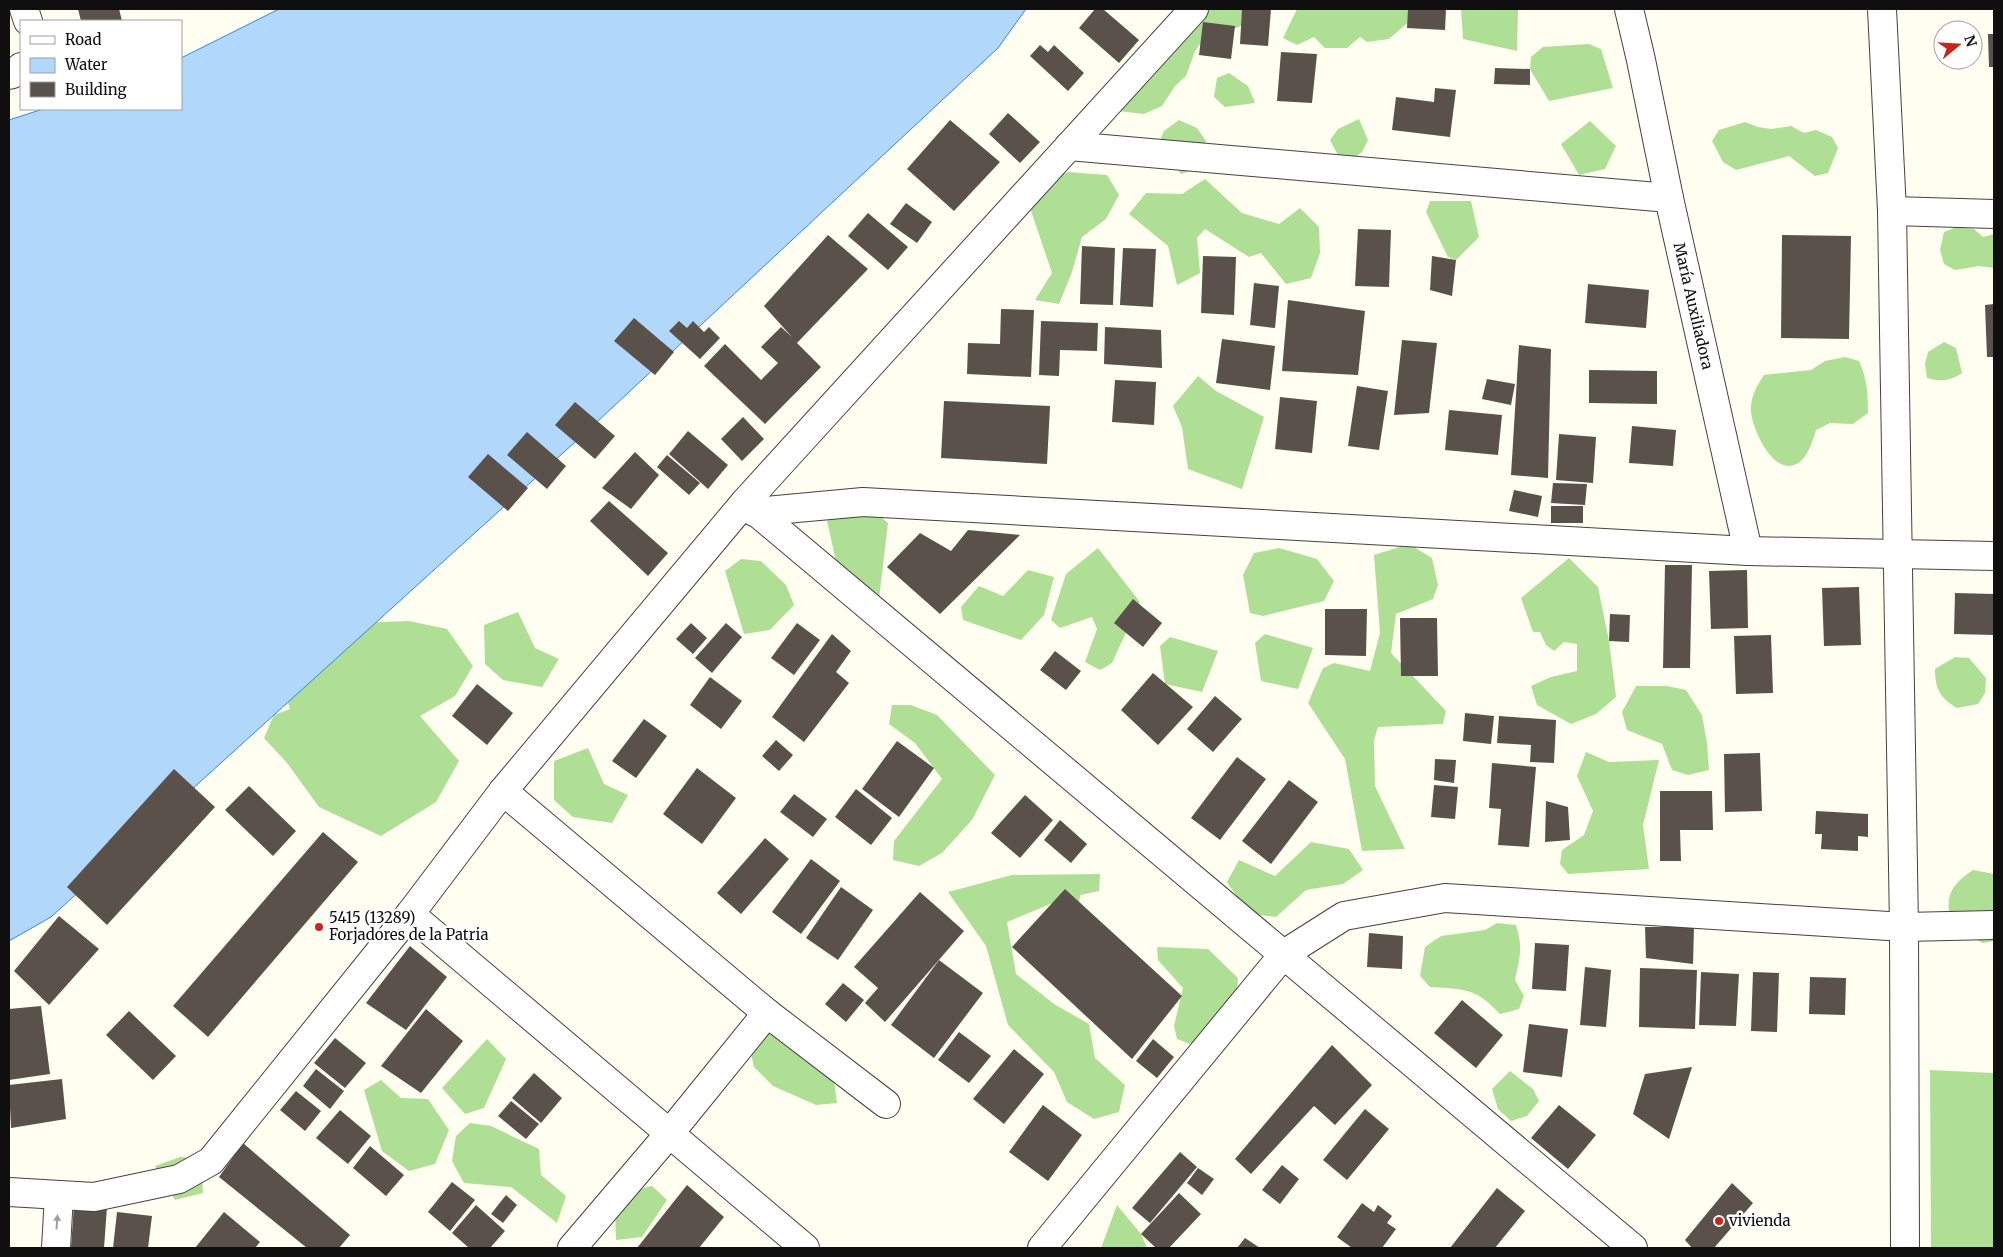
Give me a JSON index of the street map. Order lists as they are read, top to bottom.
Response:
{
  "streets": {
    "street": ["María Auxiliadora"]
  },
  "places": ["5415 (13289) Forjadores de la Patria", "vivienda"],
  "legend": ["Road", "Water", "Building"],
  "north": "right"
}
